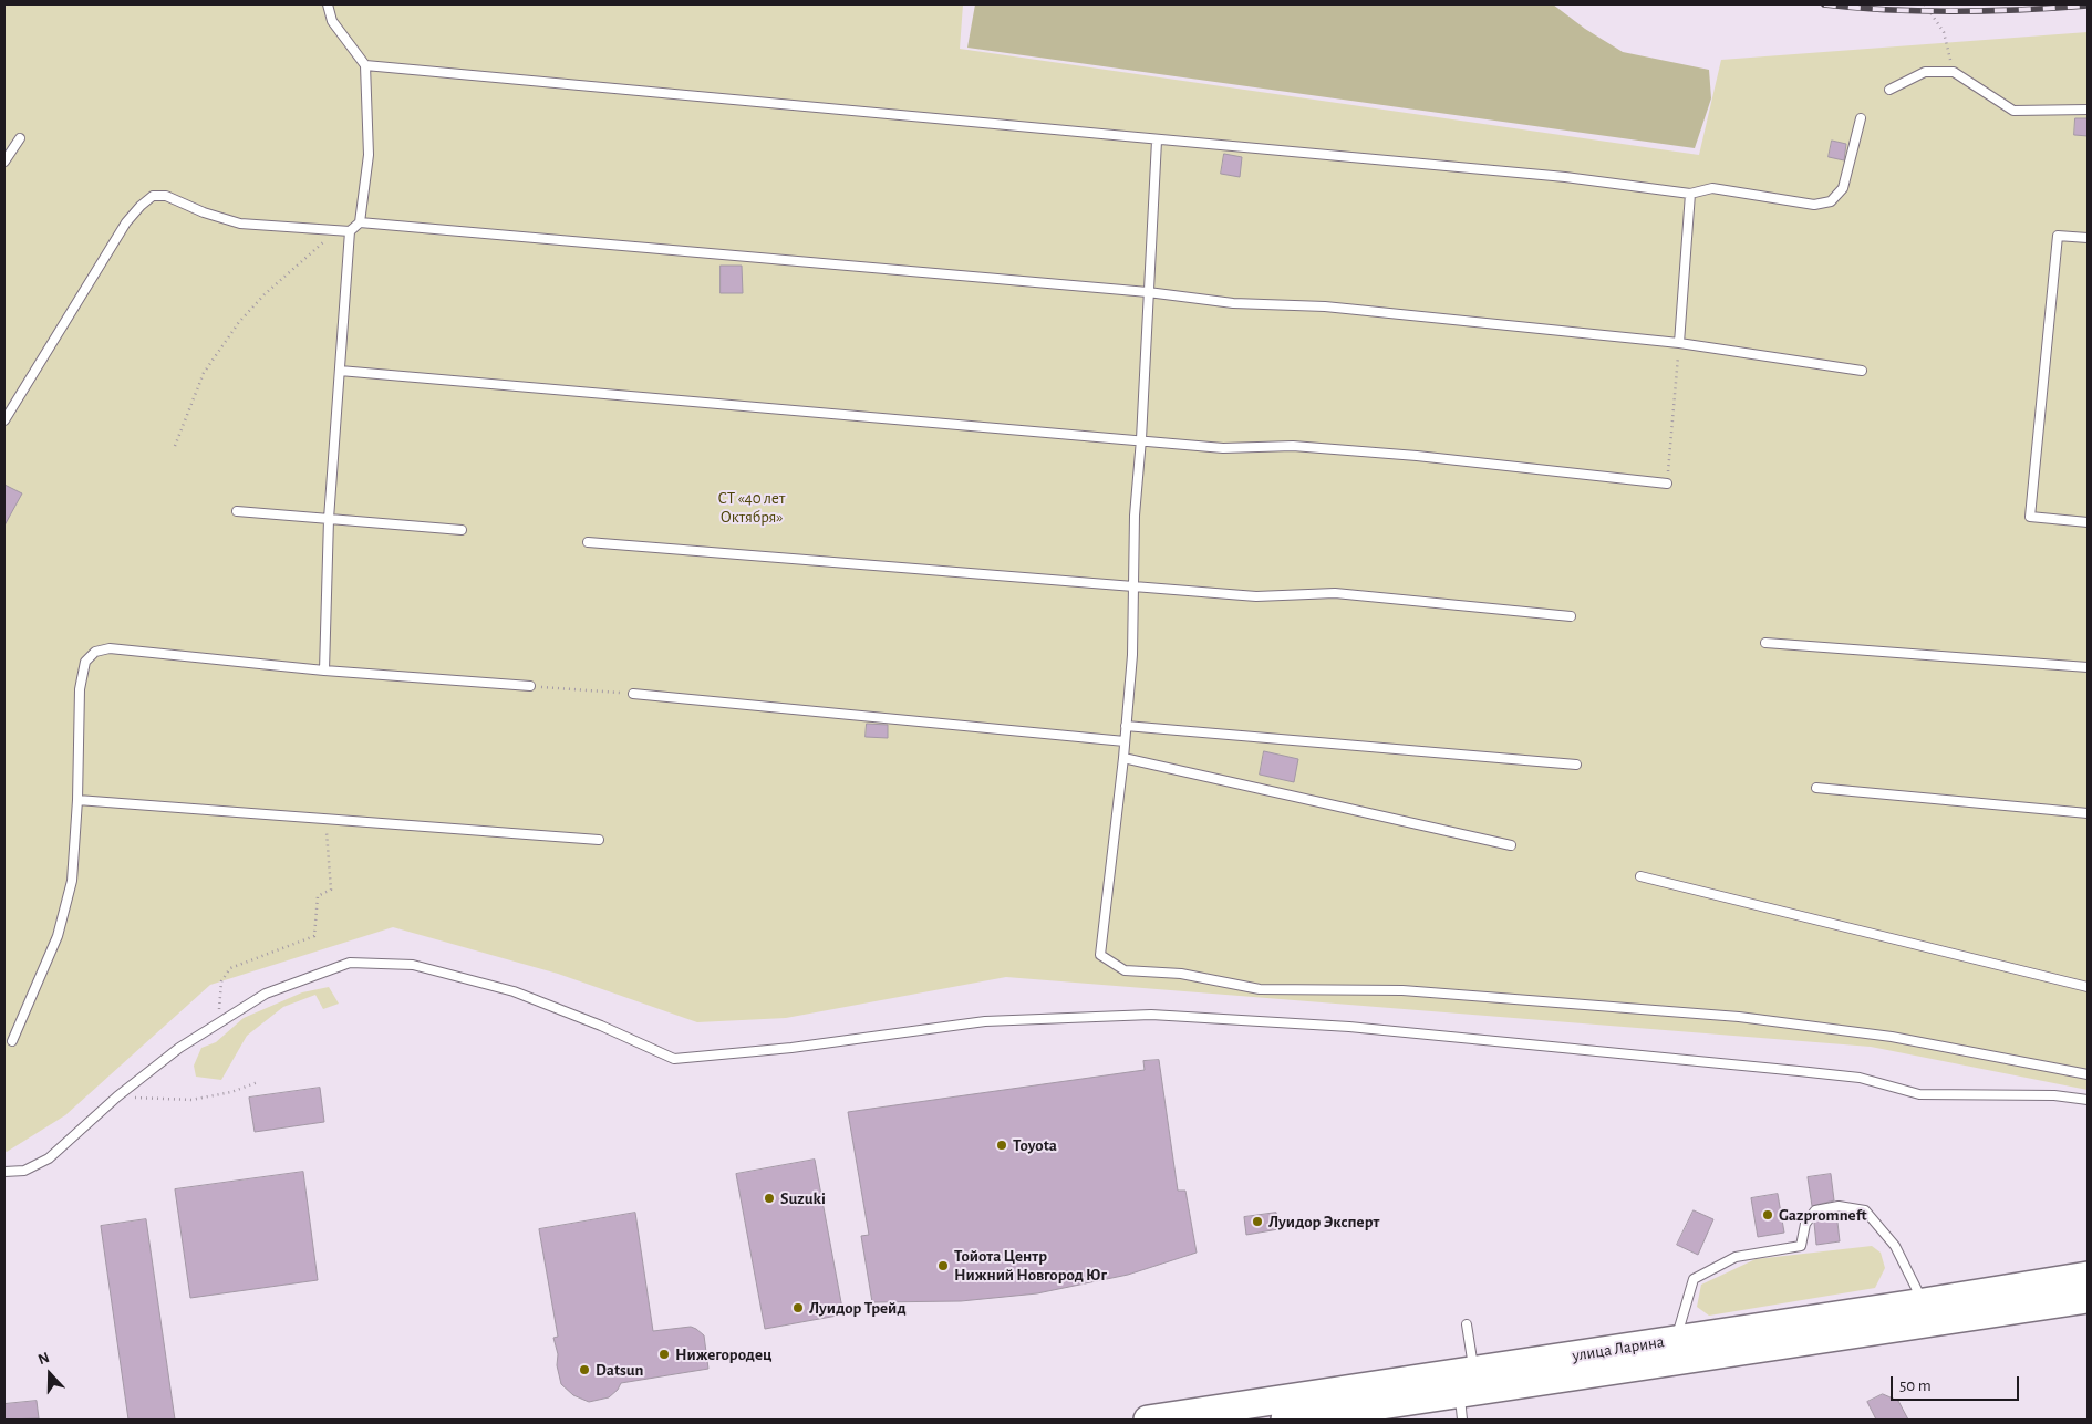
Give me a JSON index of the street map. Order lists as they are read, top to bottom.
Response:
{
  "streets": {
    "main road": ["улица Ларина"]
  },
  "parks": ["СТ «40 лет Октября»"],
  "places": [
    "Toyota",
    "Suzuki",
    "Gazpromneft",
    "Луидор Эксперт",
    "Тойота Центр Нижний Новгород Юг",
    "Луидор Трейд",
    "Нижегородец",
    "Datsun"
  ],
  "scale_bar": "50 m",
  "north": "top"
}
